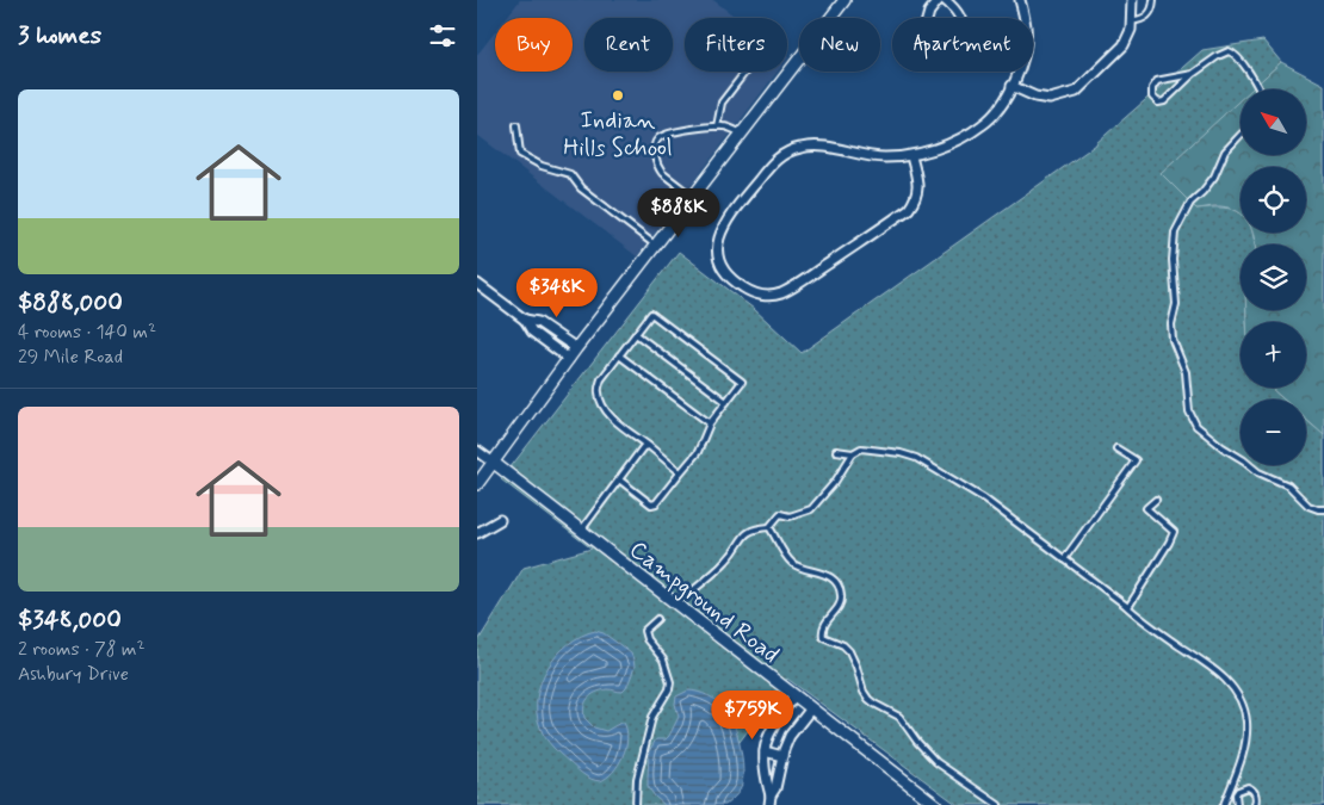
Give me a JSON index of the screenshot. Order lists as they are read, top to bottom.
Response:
{
  "streets": {
    "street": ["Campground Road"]
  },
  "places": ["Indian Hills School"],
  "north": "top left",
  "page": {
    "heading": "3 homes",
    "chip": [
      "Buy",
      "Rent",
      "Filters",
      "New",
      "Apartment"
    ],
    "list": [
      {
        "name": "$888,000",
        "note": "4 rooms · 140 m² · 29 Mile Road"
      },
      {
        "name": "$348,000",
        "note": "2 rooms · 78 m² · Ashbury Drive"
      }
    ],
    "map_buttons": ["+", "−"],
    "price": ["$888K", "$348K", "$759K"]
  }
}
